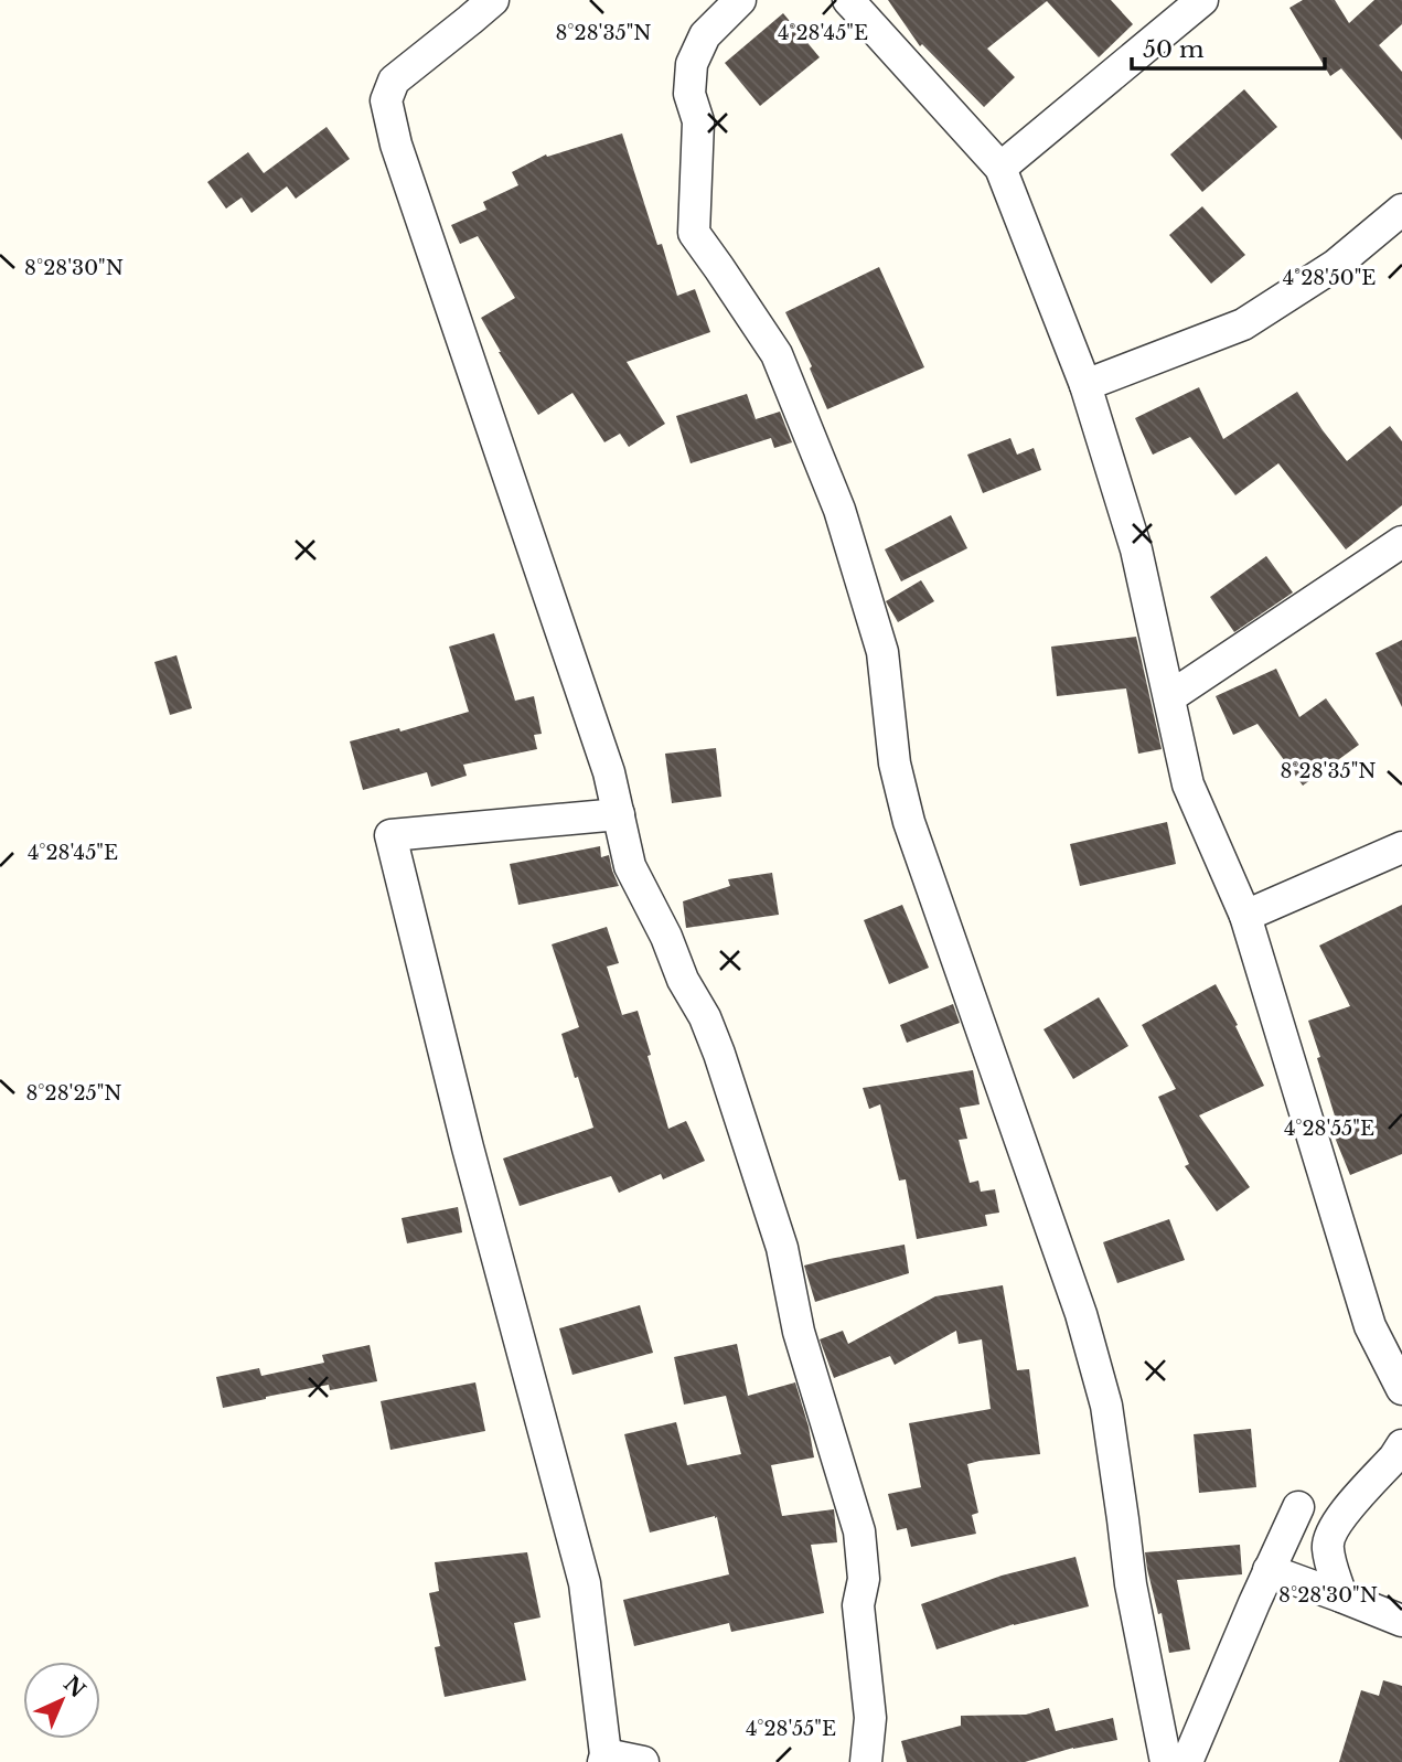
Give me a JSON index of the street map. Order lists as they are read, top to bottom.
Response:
{
  "scale_bar": "50 m",
  "north": "top right",
  "coordinates": [
    "8°28'35\"N",
    "4°28'45\"E",
    "8°28'30\"N",
    "4°28'50\"E",
    "8°28'25\"N",
    "4°28'55\"E"
  ]
}
